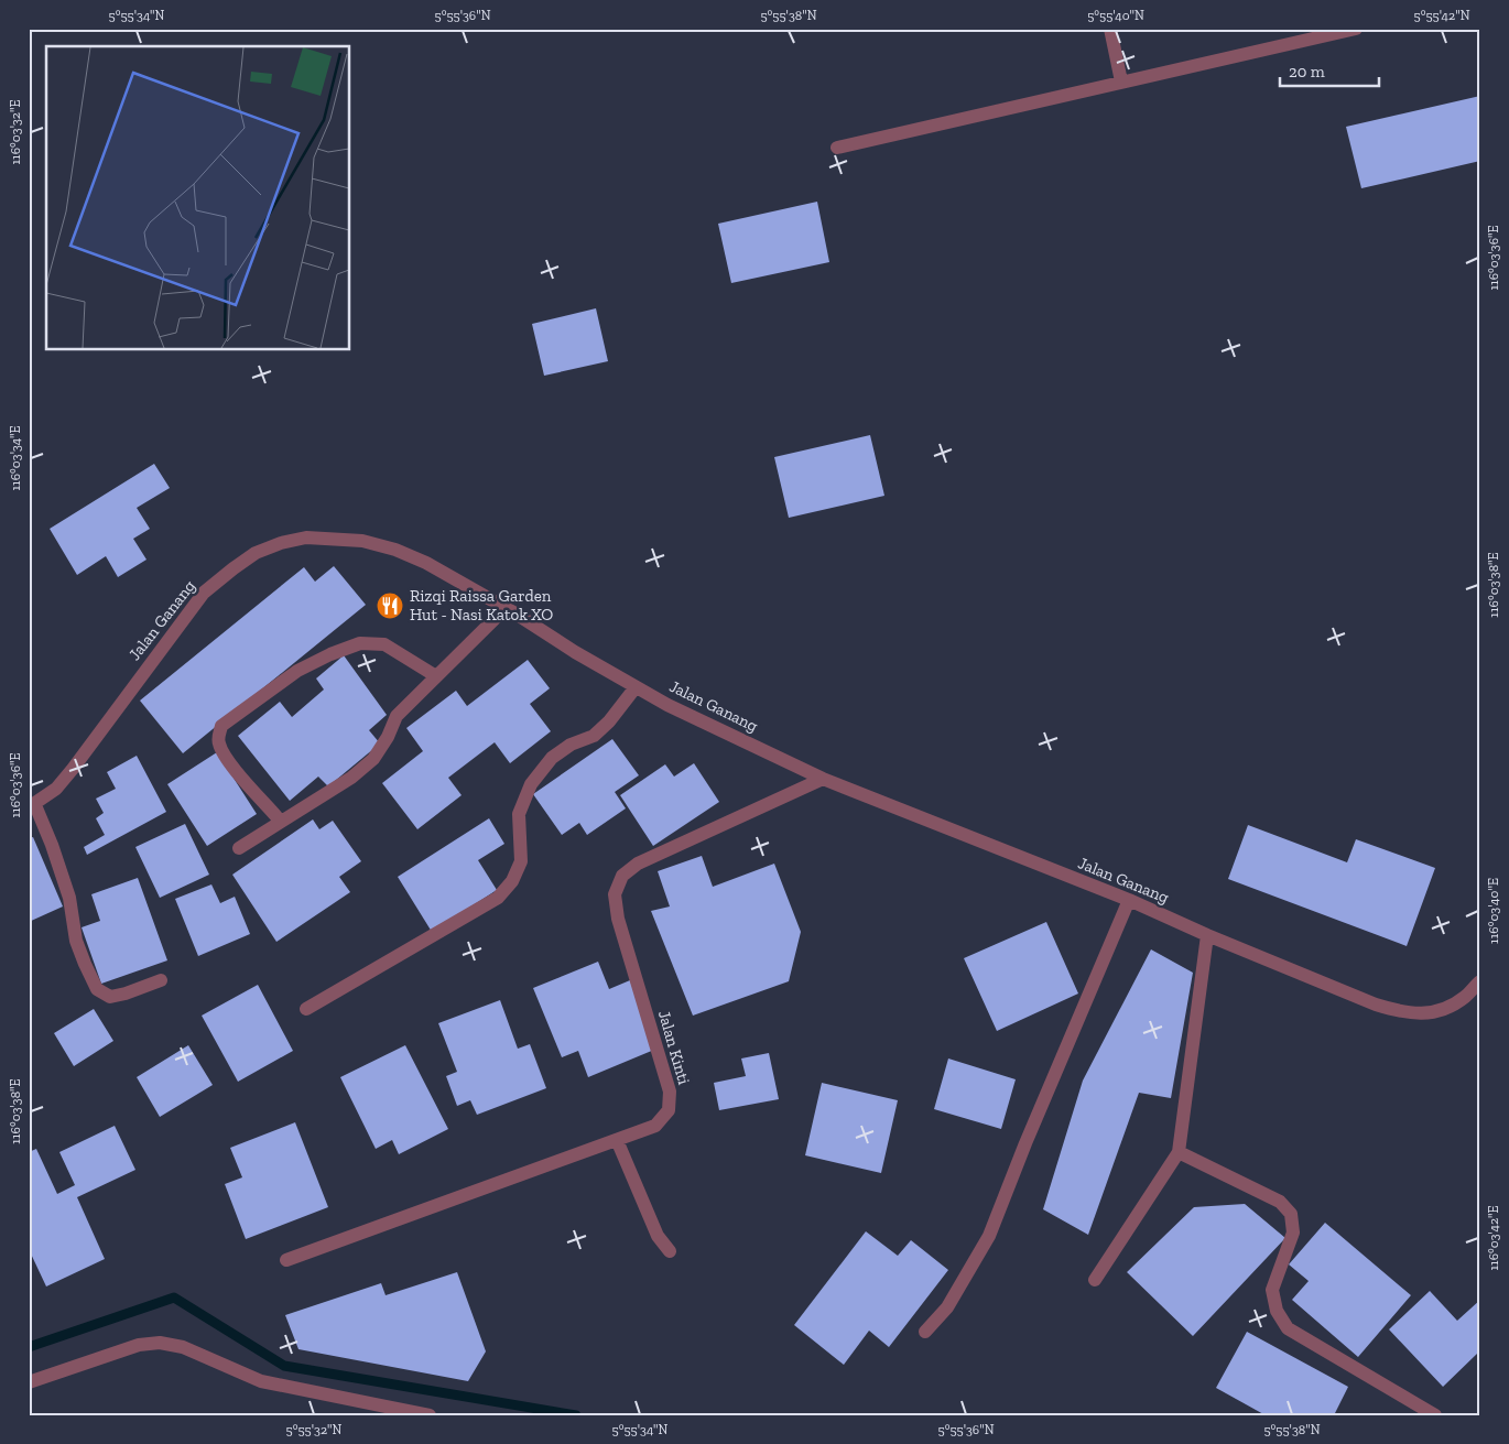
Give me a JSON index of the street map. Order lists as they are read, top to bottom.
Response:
{
  "streets": {
    "street": ["Jalan Ganang", "Jalan Kinti"]
  },
  "crossings": [
    ["Jalan Ganang", "Jalan Kinti"]
  ],
  "places": {
    "restaurant": ["Rizqi Raissa Garden Hut - Nasi Katok XO"]
  },
  "scale_bar": "20 m",
  "coordinates": [
    "5°55'34\"N",
    "5°55'36\"N",
    "5°55'38\"N",
    "5°55'40\"N",
    "5°55'42\"N",
    "116°03'32\"E",
    "116°03'36\"E",
    "116°03'34\"E",
    "116°03'38\"E",
    "116°03'40\"E",
    "116°03'42\"E",
    "5°55'32\"N"
  ]
}
